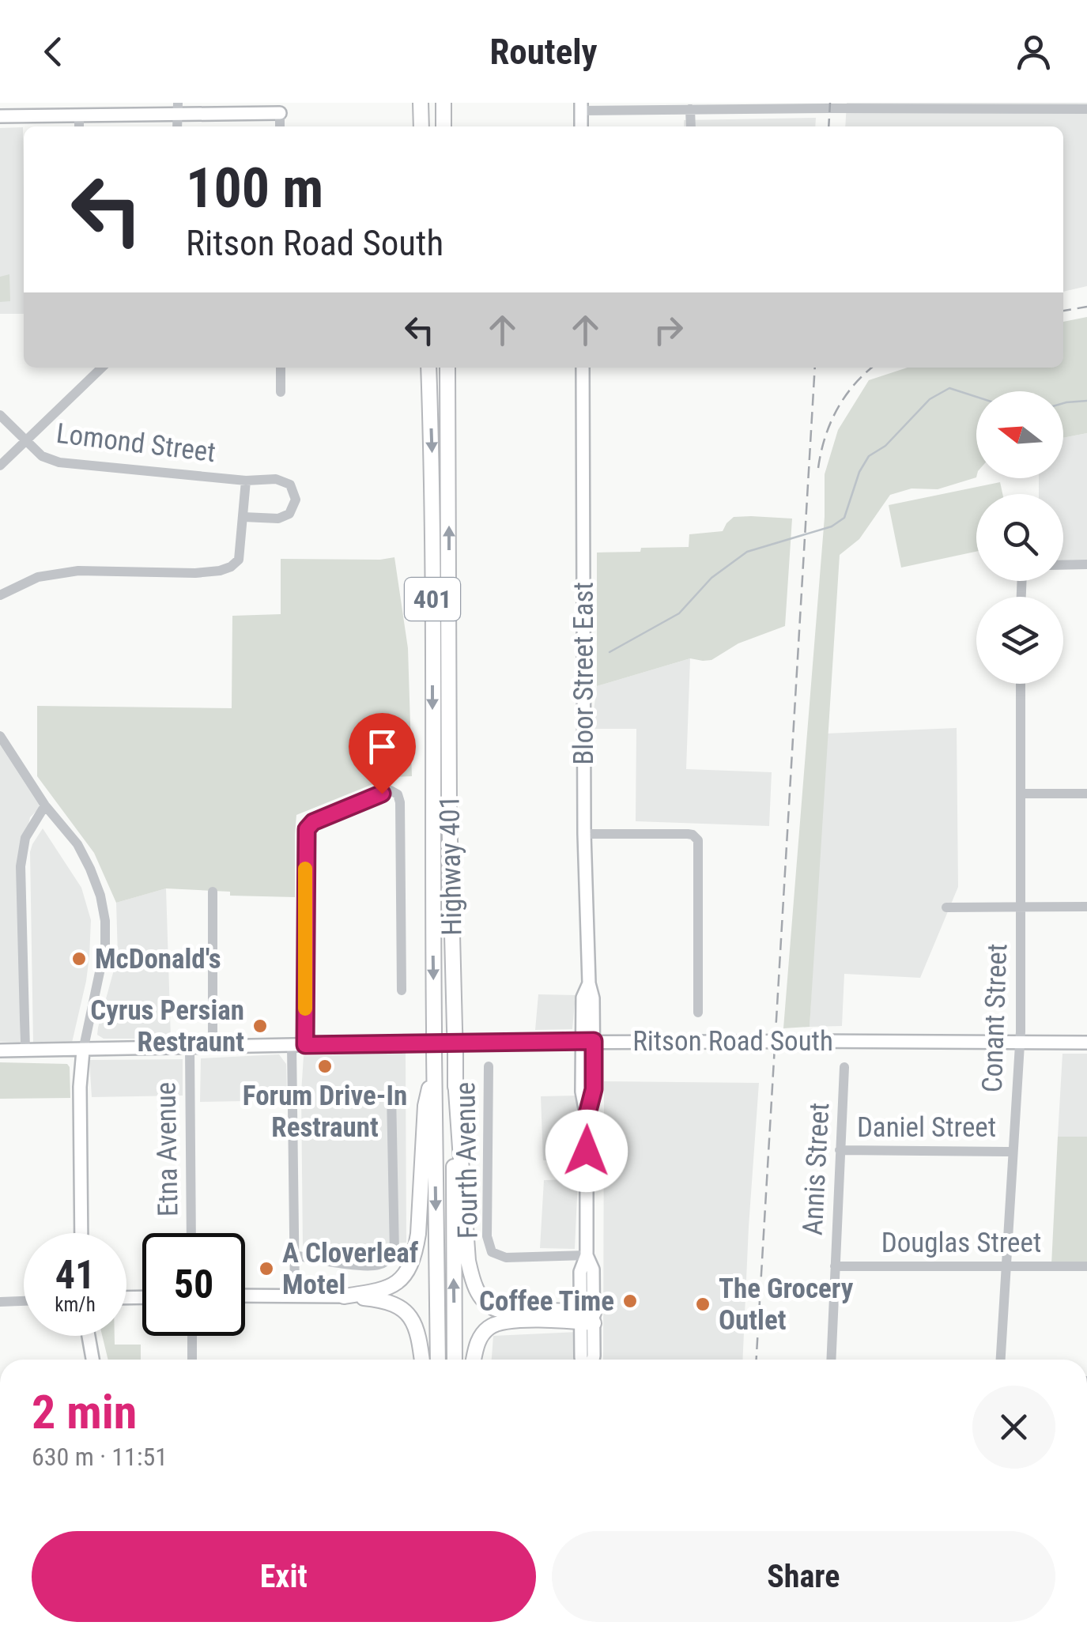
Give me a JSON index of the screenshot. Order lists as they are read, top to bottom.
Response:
{
  "streets": {
    "highway": ["401", "Highway 401"],
    "main road": ["Bloor Street East", "Ritson Road South"],
    "street": [
      "Lomond Street",
      "Conant Street",
      "Daniel Street",
      "Etna Avenue",
      "Fourth Avenue",
      "Annis Street",
      "Douglas Street"
    ]
  },
  "crossings": [
    ["Bloor Street East", "Ritson Road South"],
    ["Bloor Street East", "Fourth Avenue"],
    ["Conant Street", "Ritson Road South"],
    ["Conant Street", "Daniel Street"],
    ["Conant Street", "Douglas Street"],
    ["Ritson Road South", "Etna Avenue"],
    ["Daniel Street", "Annis Street"],
    ["Annis Street", "Douglas Street"]
  ],
  "places": [
    "McDonald's",
    "Cyrus Persian Restraunt",
    "Forum Drive-In Restraunt",
    "A Cloverleaf Motel",
    "Coffee Time",
    "The Grocery Outlet"
  ],
  "north": "left",
  "page": {
    "header": "Routely",
    "turn": ["100 m", "Ritson Road South"],
    "speed": "41 km/h",
    "limit": "50",
    "heading": ["2 min", "630 m · 11:51"],
    "buttons": ["Exit", "Share"]
  }
}
